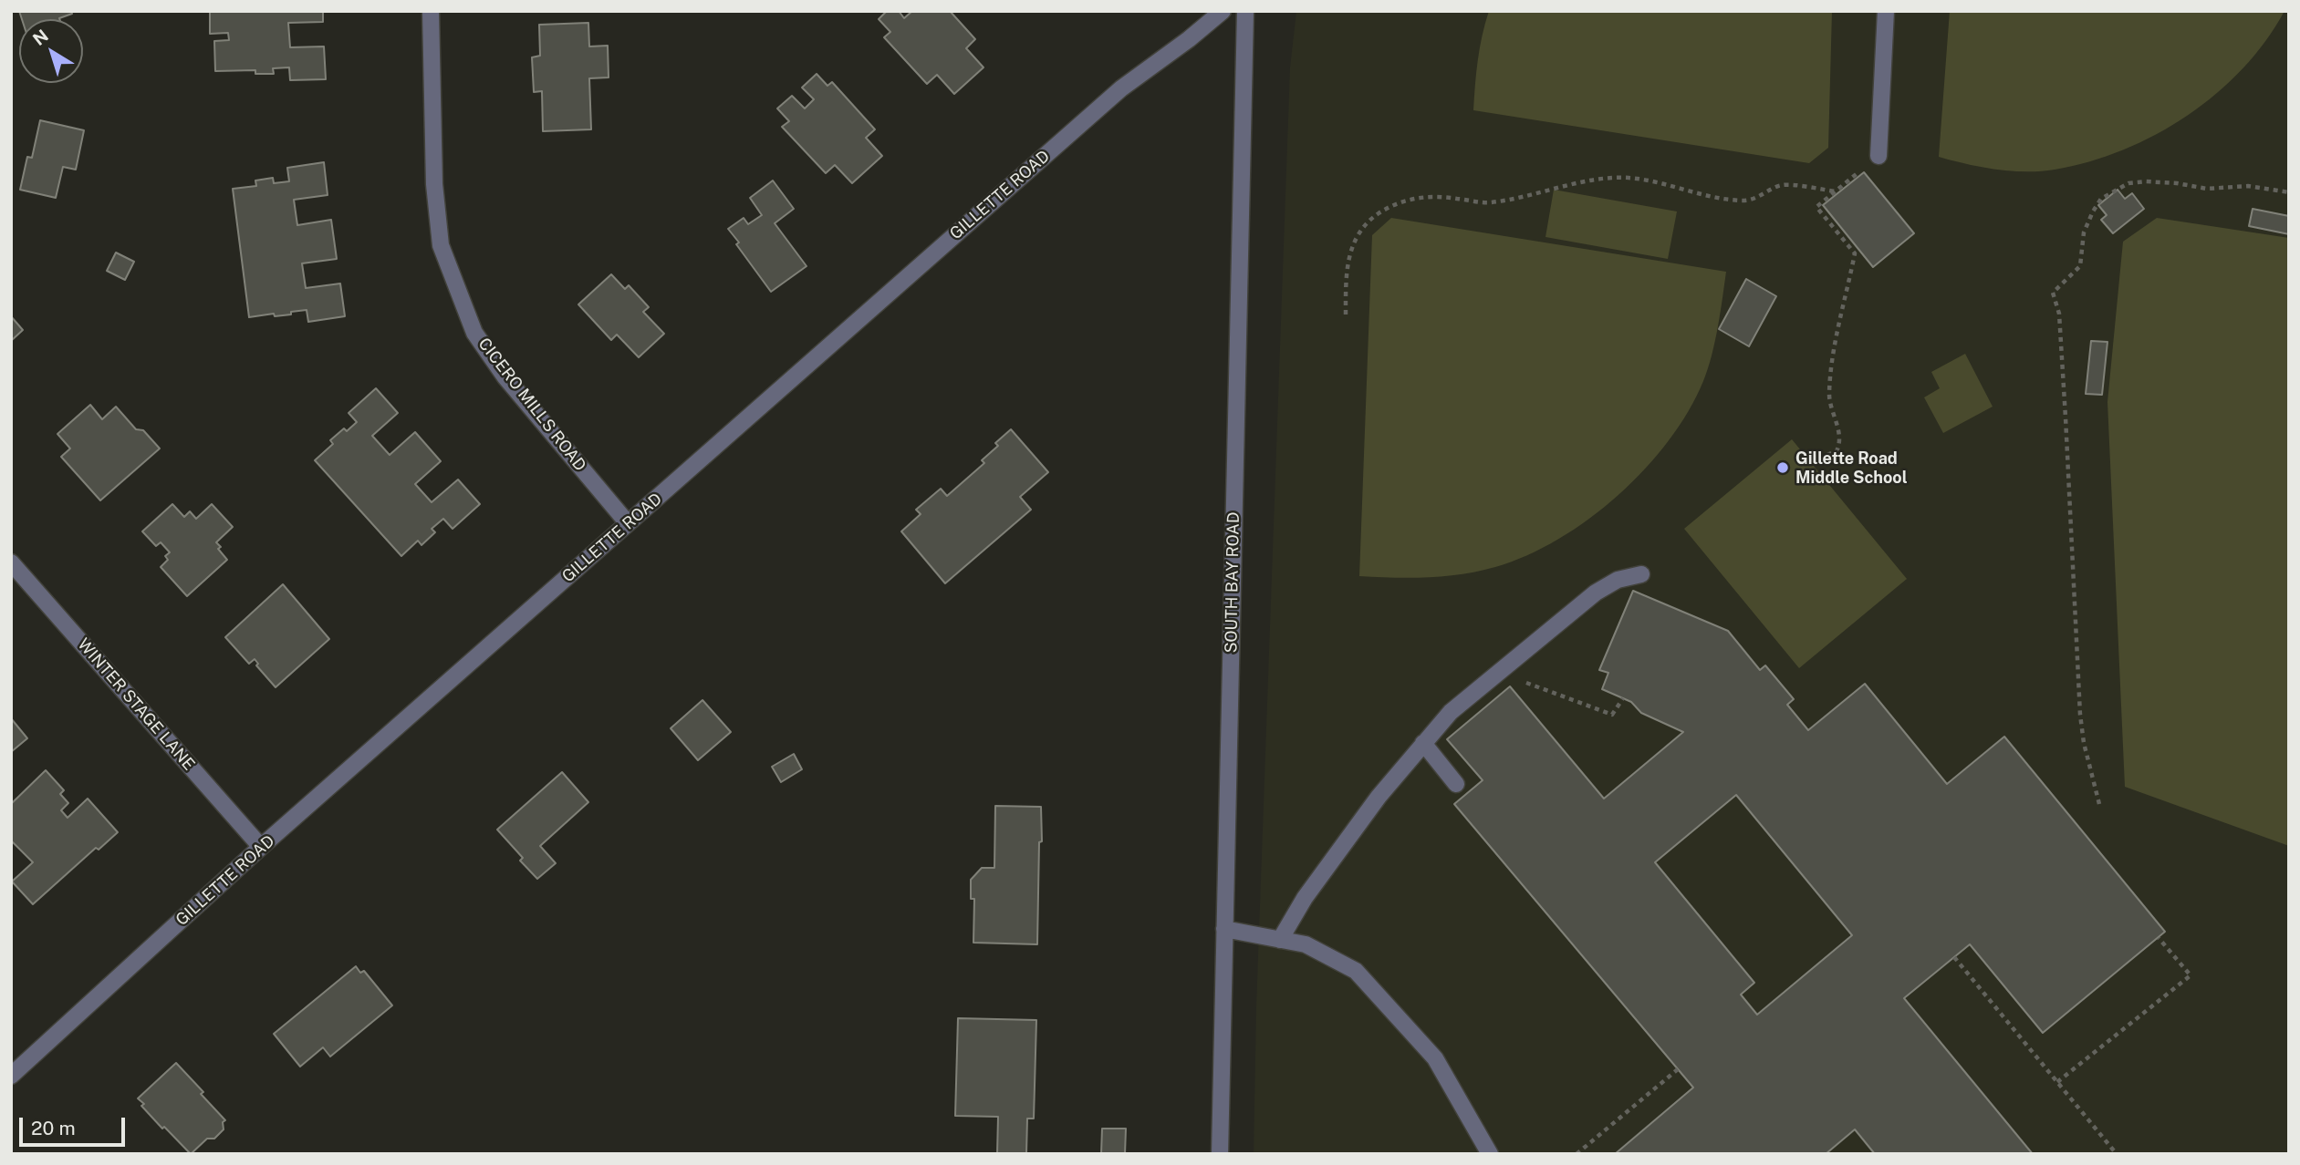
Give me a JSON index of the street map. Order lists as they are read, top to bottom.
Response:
{
  "streets": {
    "street": [
      "GILLETTE ROAD",
      "CICERO MILLS ROAD",
      "SOUTH BAY ROAD",
      "WINTER STAGE LANE"
    ]
  },
  "crossings": [
    ["GILLETTE ROAD", "CICERO MILLS ROAD"],
    ["GILLETTE ROAD", "WINTER STAGE LANE"]
  ],
  "places": ["Gillette Road Middle School"],
  "scale_bar": "20 m",
  "north": "top left"
}
